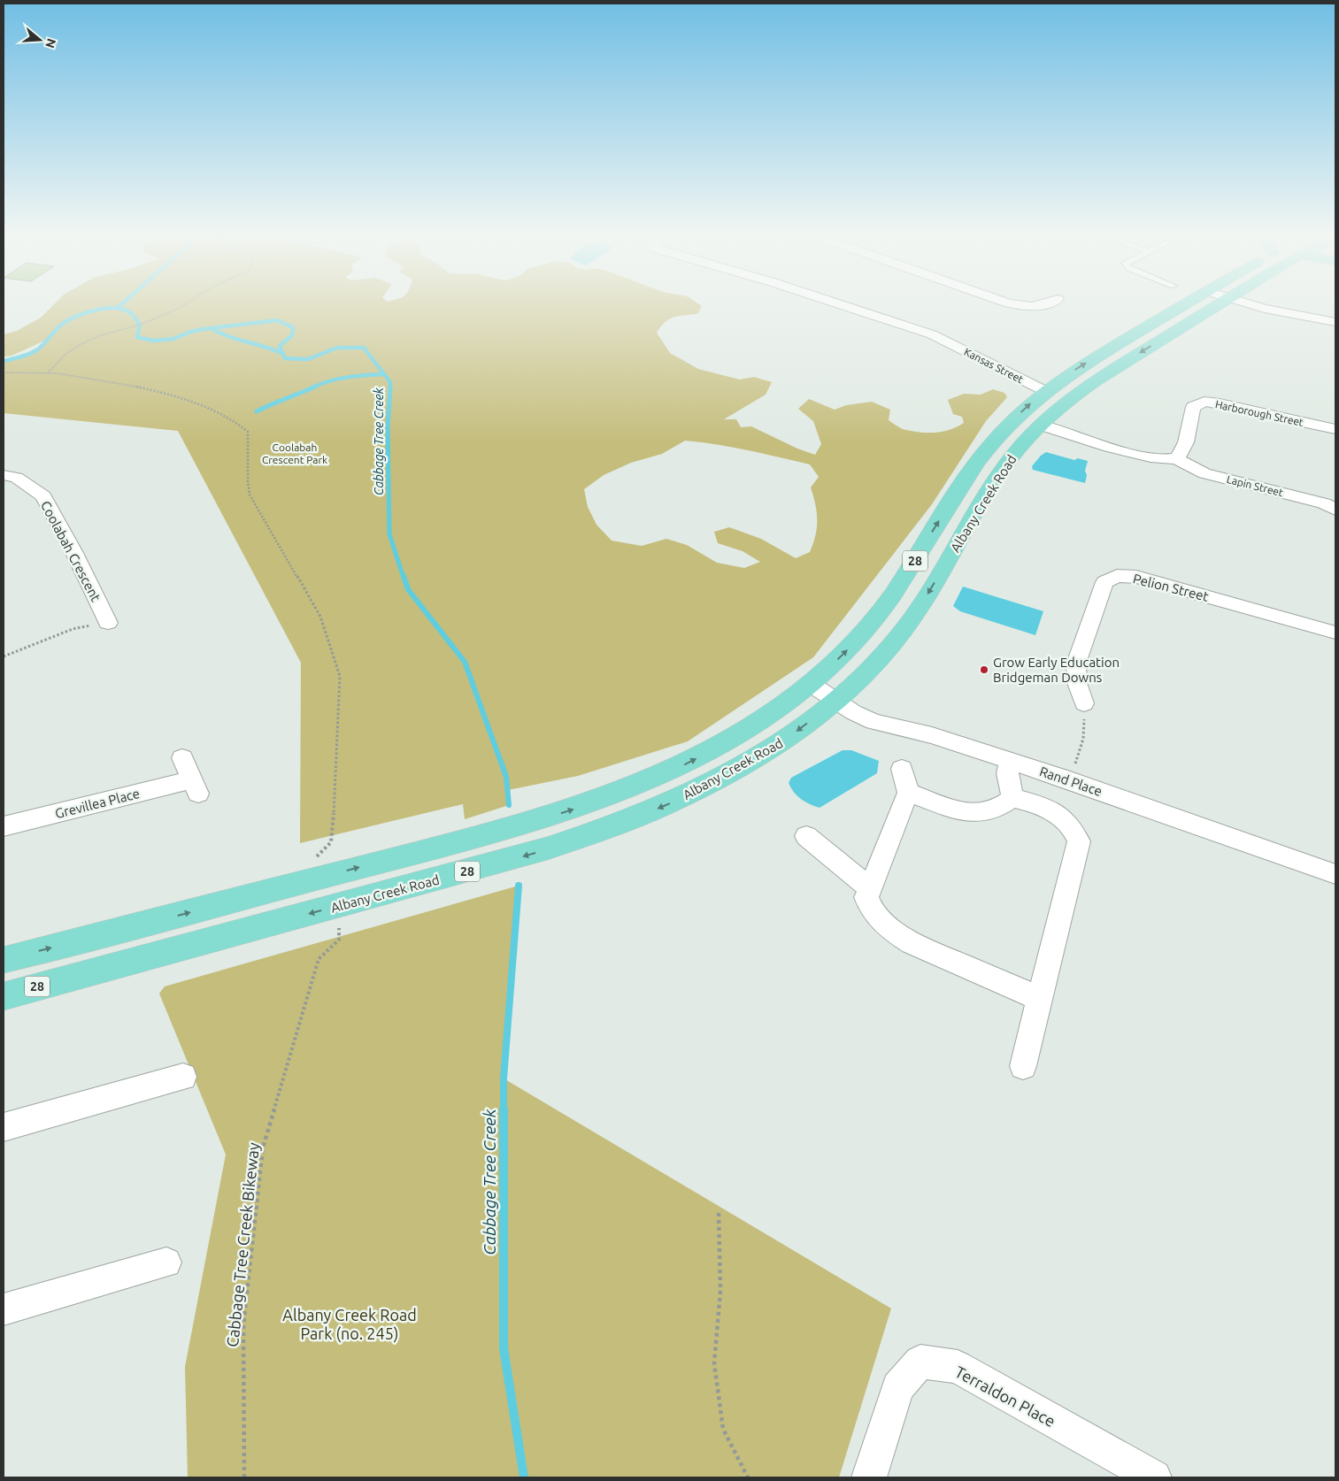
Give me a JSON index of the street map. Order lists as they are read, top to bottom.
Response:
{
  "streets": {
    "main road": ["Albany Creek Road", "28"],
    "street": [
      "Kansas Street",
      "Harborough Street",
      "Lapin Street",
      "Coolabah Crescent",
      "Pelion Street",
      "Rand Place",
      "Grevillea Place",
      "Terraldon Place"
    ],
    "path": ["Cabbage Tree Creek Bikeway"]
  },
  "crossings": [
    ["Kansas Street", "Albany Creek Road"],
    ["Harborough Street", "Lapin Street"],
    ["Albany Creek Road", "Rand Place"]
  ],
  "water": ["Cabbage Tree Creek"],
  "parks": ["Coolabah Crescent Park", "Albany Creek Road Park (no. 245)"],
  "places": ["Grow Early Education Bridgeman Downs"],
  "north": "right"
}
